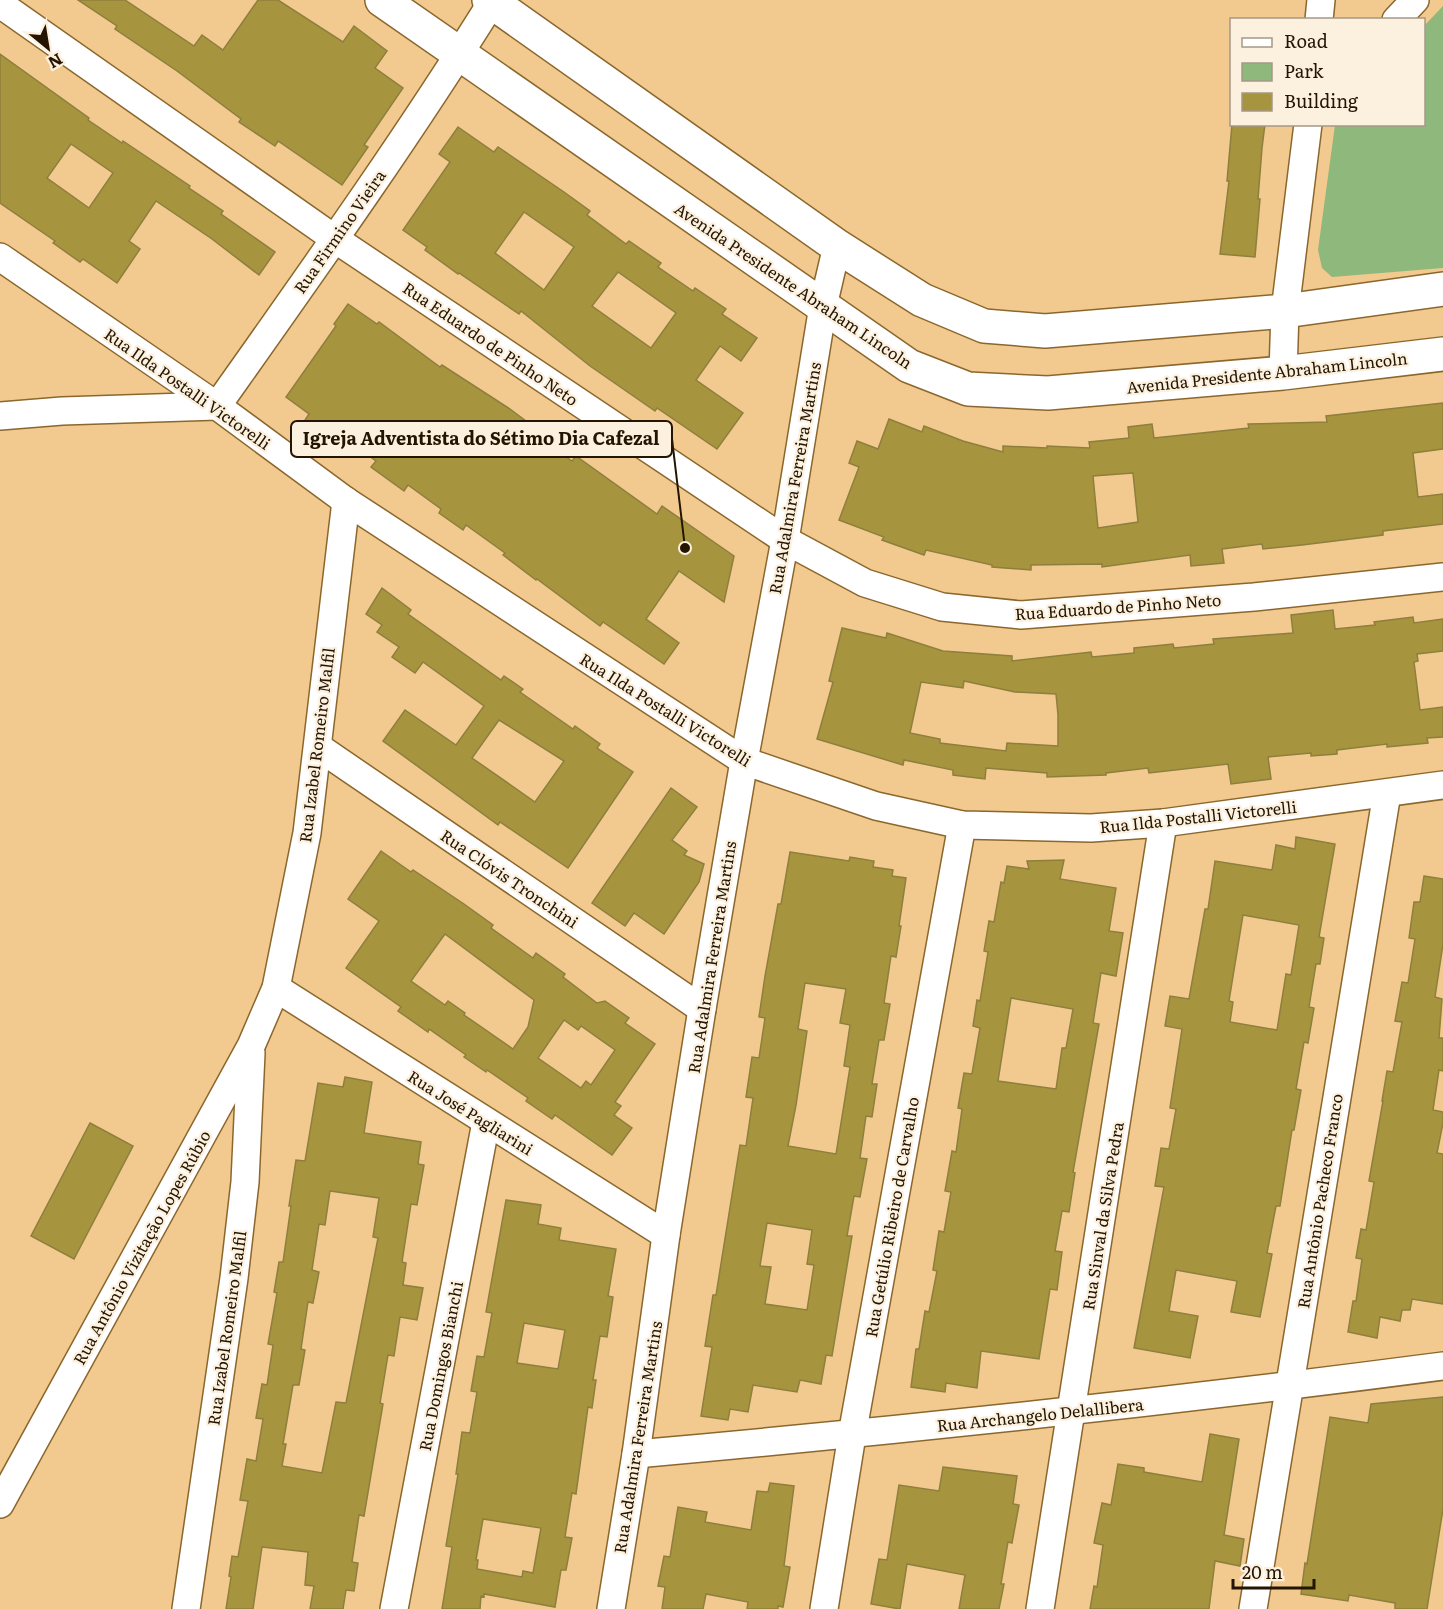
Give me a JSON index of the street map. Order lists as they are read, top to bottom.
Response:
{
  "streets": {
    "street": [
      "Rua Firmino Vieira",
      "Avenida Presidente Abraham Lincoln",
      "Rua Eduardo de Pinho Neto",
      "Rua Ilda Postalli Victorelli",
      "Rua Adalmira Ferreira Martins",
      "Rua Izabel Romeiro Malfil",
      "Rua Clóvis Tronchini",
      "Rua José Pagliarini",
      "Rua Antônio Pacheco Franco",
      "Rua Sinval da Silva Pedra",
      "Rua Getúlio Ribeiro de Carvalho",
      "Rua Antônio Vizitação Lopes Rúbio",
      "Rua Domingos Bianchi",
      "Rua Archangelo Delallibera"
    ]
  },
  "crossings": [
    ["Rua Firmino Vieira", "Avenida Presidente Abraham Lincoln"],
    ["Rua Firmino Vieira", "Rua Eduardo de Pinho Neto"],
    ["Rua Firmino Vieira", "Rua Ilda Postalli Victorelli"],
    ["Avenida Presidente Abraham Lincoln", "Rua Adalmira Ferreira Martins"],
    ["Rua Eduardo de Pinho Neto", "Rua Adalmira Ferreira Martins"],
    ["Rua Ilda Postalli Victorelli", "Rua Adalmira Ferreira Martins"],
    ["Rua Ilda Postalli Victorelli", "Rua Izabel Romeiro Malfil"],
    ["Rua Ilda Postalli Victorelli", "Rua Antônio Pacheco Franco"],
    ["Rua Ilda Postalli Victorelli", "Rua Sinval da Silva Pedra"],
    ["Rua Ilda Postalli Victorelli", "Rua Getúlio Ribeiro de Carvalho"],
    ["Rua Adalmira Ferreira Martins", "Rua Clóvis Tronchini"],
    ["Rua Adalmira Ferreira Martins", "Rua José Pagliarini"],
    ["Rua Adalmira Ferreira Martins", "Rua Archangelo Delallibera"],
    ["Rua Izabel Romeiro Malfil", "Rua Clóvis Tronchini"],
    ["Rua Izabel Romeiro Malfil", "Rua José Pagliarini"],
    ["Rua Izabel Romeiro Malfil", "Rua Antônio Vizitação Lopes Rúbio"],
    ["Rua José Pagliarini", "Rua Antônio Vizitação Lopes Rúbio"],
    ["Rua José Pagliarini", "Rua Domingos Bianchi"],
    ["Rua Antônio Pacheco Franco", "Rua Archangelo Delallibera"],
    ["Rua Sinval da Silva Pedra", "Rua Archangelo Delallibera"],
    ["Rua Getúlio Ribeiro de Carvalho", "Rua Archangelo Delallibera"]
  ],
  "places": ["Igreja Adventista do Sétimo Dia Cafezal"],
  "legend": ["Road", "Park", "Building"],
  "scale_bar": "20 m",
  "north": "bottom right"
}
